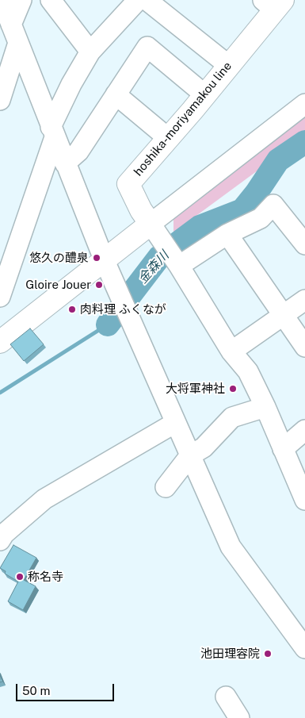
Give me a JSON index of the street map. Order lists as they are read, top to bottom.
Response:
{
  "streets": {
    "main road": ["hoshika-moriyamakou line"]
  },
  "water": ["金森川"],
  "places": [
    "悠久の醴泉",
    "Gloire Jouer",
    "肉料理 ふくなが",
    "大将軍神社",
    "称名寺",
    "池田理容院"
  ],
  "scale_bar": "50 m"
}
